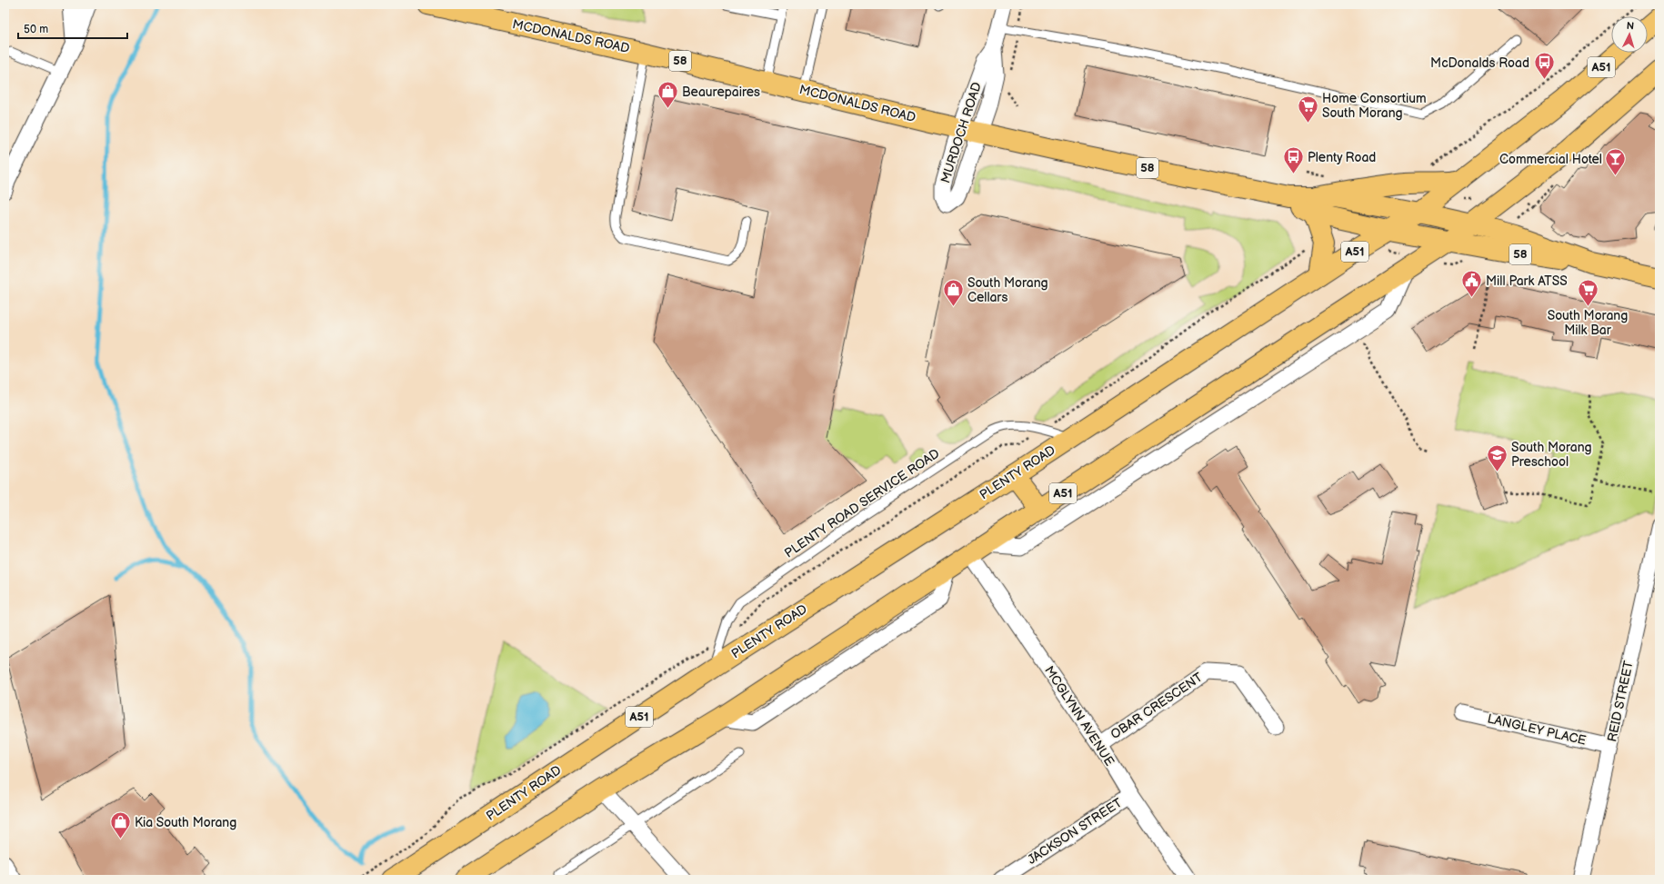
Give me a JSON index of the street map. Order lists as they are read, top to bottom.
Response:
{
  "streets": {
    "main road": [
      "MCDONALDS ROAD",
      "58",
      "A51",
      "PLENTY ROAD"
    ],
    "street": [
      "MURDOCH ROAD",
      "REID STREET",
      "OBAR CRESCENT",
      "MCGLYNN AVENUE",
      "LANGLEY PLACE",
      "JACKSON STREET"
    ],
    "lane": ["PLENTY ROAD SERVICE ROAD"]
  },
  "crossings": [
    ["MCDONALDS ROAD", "58"],
    ["MCDONALDS ROAD", "A51"],
    ["MCDONALDS ROAD", "MURDOCH ROAD"],
    ["MCDONALDS ROAD", "PLENTY ROAD"],
    ["58", "A51"],
    ["58", "PLENTY ROAD"],
    ["A51", "MCGLYNN AVENUE"],
    ["PLENTY ROAD", "PLENTY ROAD SERVICE ROAD"],
    ["REID STREET", "LANGLEY PLACE"],
    ["OBAR CRESCENT", "MCGLYNN AVENUE"],
    ["MCGLYNN AVENUE", "JACKSON STREET"]
  ],
  "places": {
    "bus stop": ["McDonalds Road", "Plenty Road"],
    "shop": ["Beaurepaires", "South Morang Cellars", "Kia South Morang"],
    "supermarket": ["Home Consortium South Morang", "South Morang Milk Bar"],
    "bar": ["Commercial Hotel"],
    "public building": ["Mill Park ATSS"],
    "school or university": ["South Morang Preschool"]
  },
  "scale_bar": "50 m",
  "north": "top"
}
